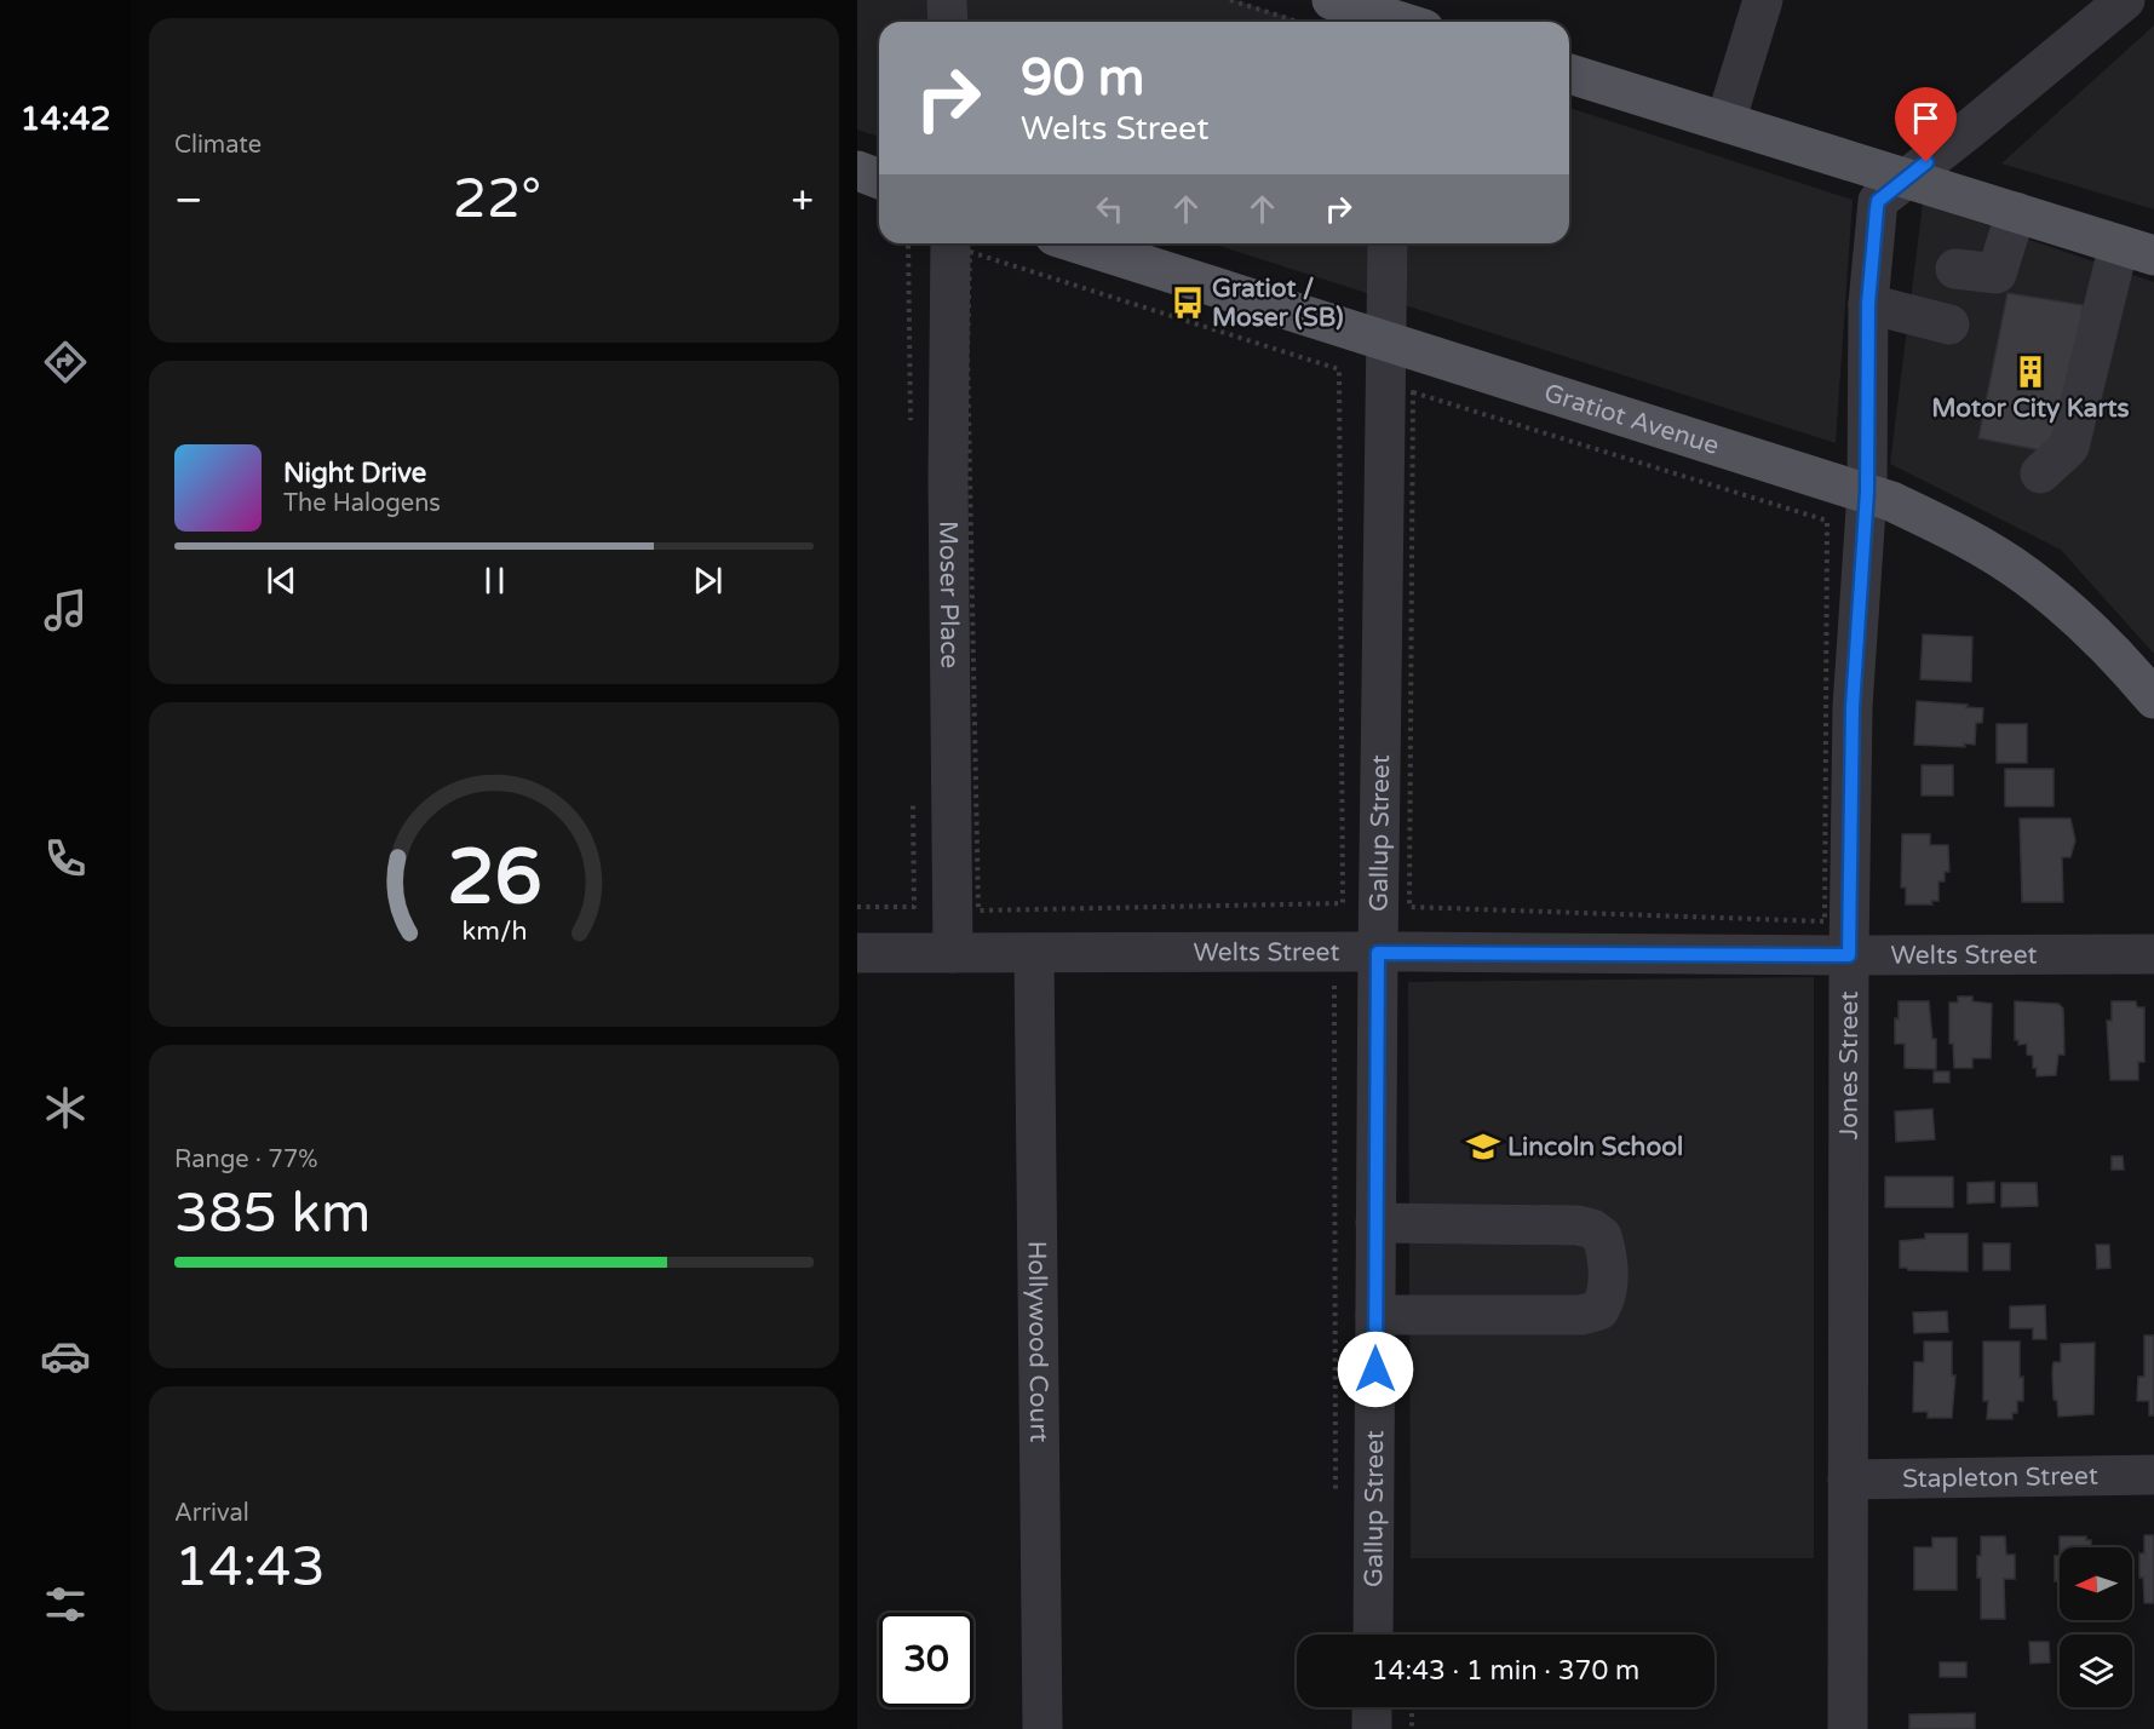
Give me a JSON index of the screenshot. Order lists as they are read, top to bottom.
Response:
{
  "streets": {
    "main road": ["Gratiot Avenue"],
    "street": [
      "Moser Place",
      "Gallup Street",
      "Welts Street",
      "Jones Street",
      "Hollywood Court",
      "Stapleton Street"
    ]
  },
  "crossings": [
    ["Gratiot Avenue", "Gallup Street"],
    ["Gratiot Avenue", "Jones Street"],
    ["Moser Place", "Welts Street"],
    ["Gallup Street", "Welts Street"],
    ["Welts Street", "Jones Street"],
    ["Welts Street", "Hollywood Court"],
    ["Jones Street", "Stapleton Street"]
  ],
  "places": {
    "bus stop": ["Gratiot / Moser (SB)"],
    "building": ["Motor City Karts"],
    "school or university": ["Lincoln School"]
  },
  "north": "left",
  "page": {
    "tabs": "14:42",
    "tile": [
      "Climate",
      ["Range · 77%", "385 km"],
      ["Arrival", "14:43"]
    ],
    "turn": ["90 m", "Welts Street"],
    "heat": ["−", "22°", "+"],
    "song": ["Night Drive", "The Halogens"],
    "limit": "30",
    "trip": "14:43 · 1 min · 370 m",
    "gauge": ["26", "km/h"]
  }
}
